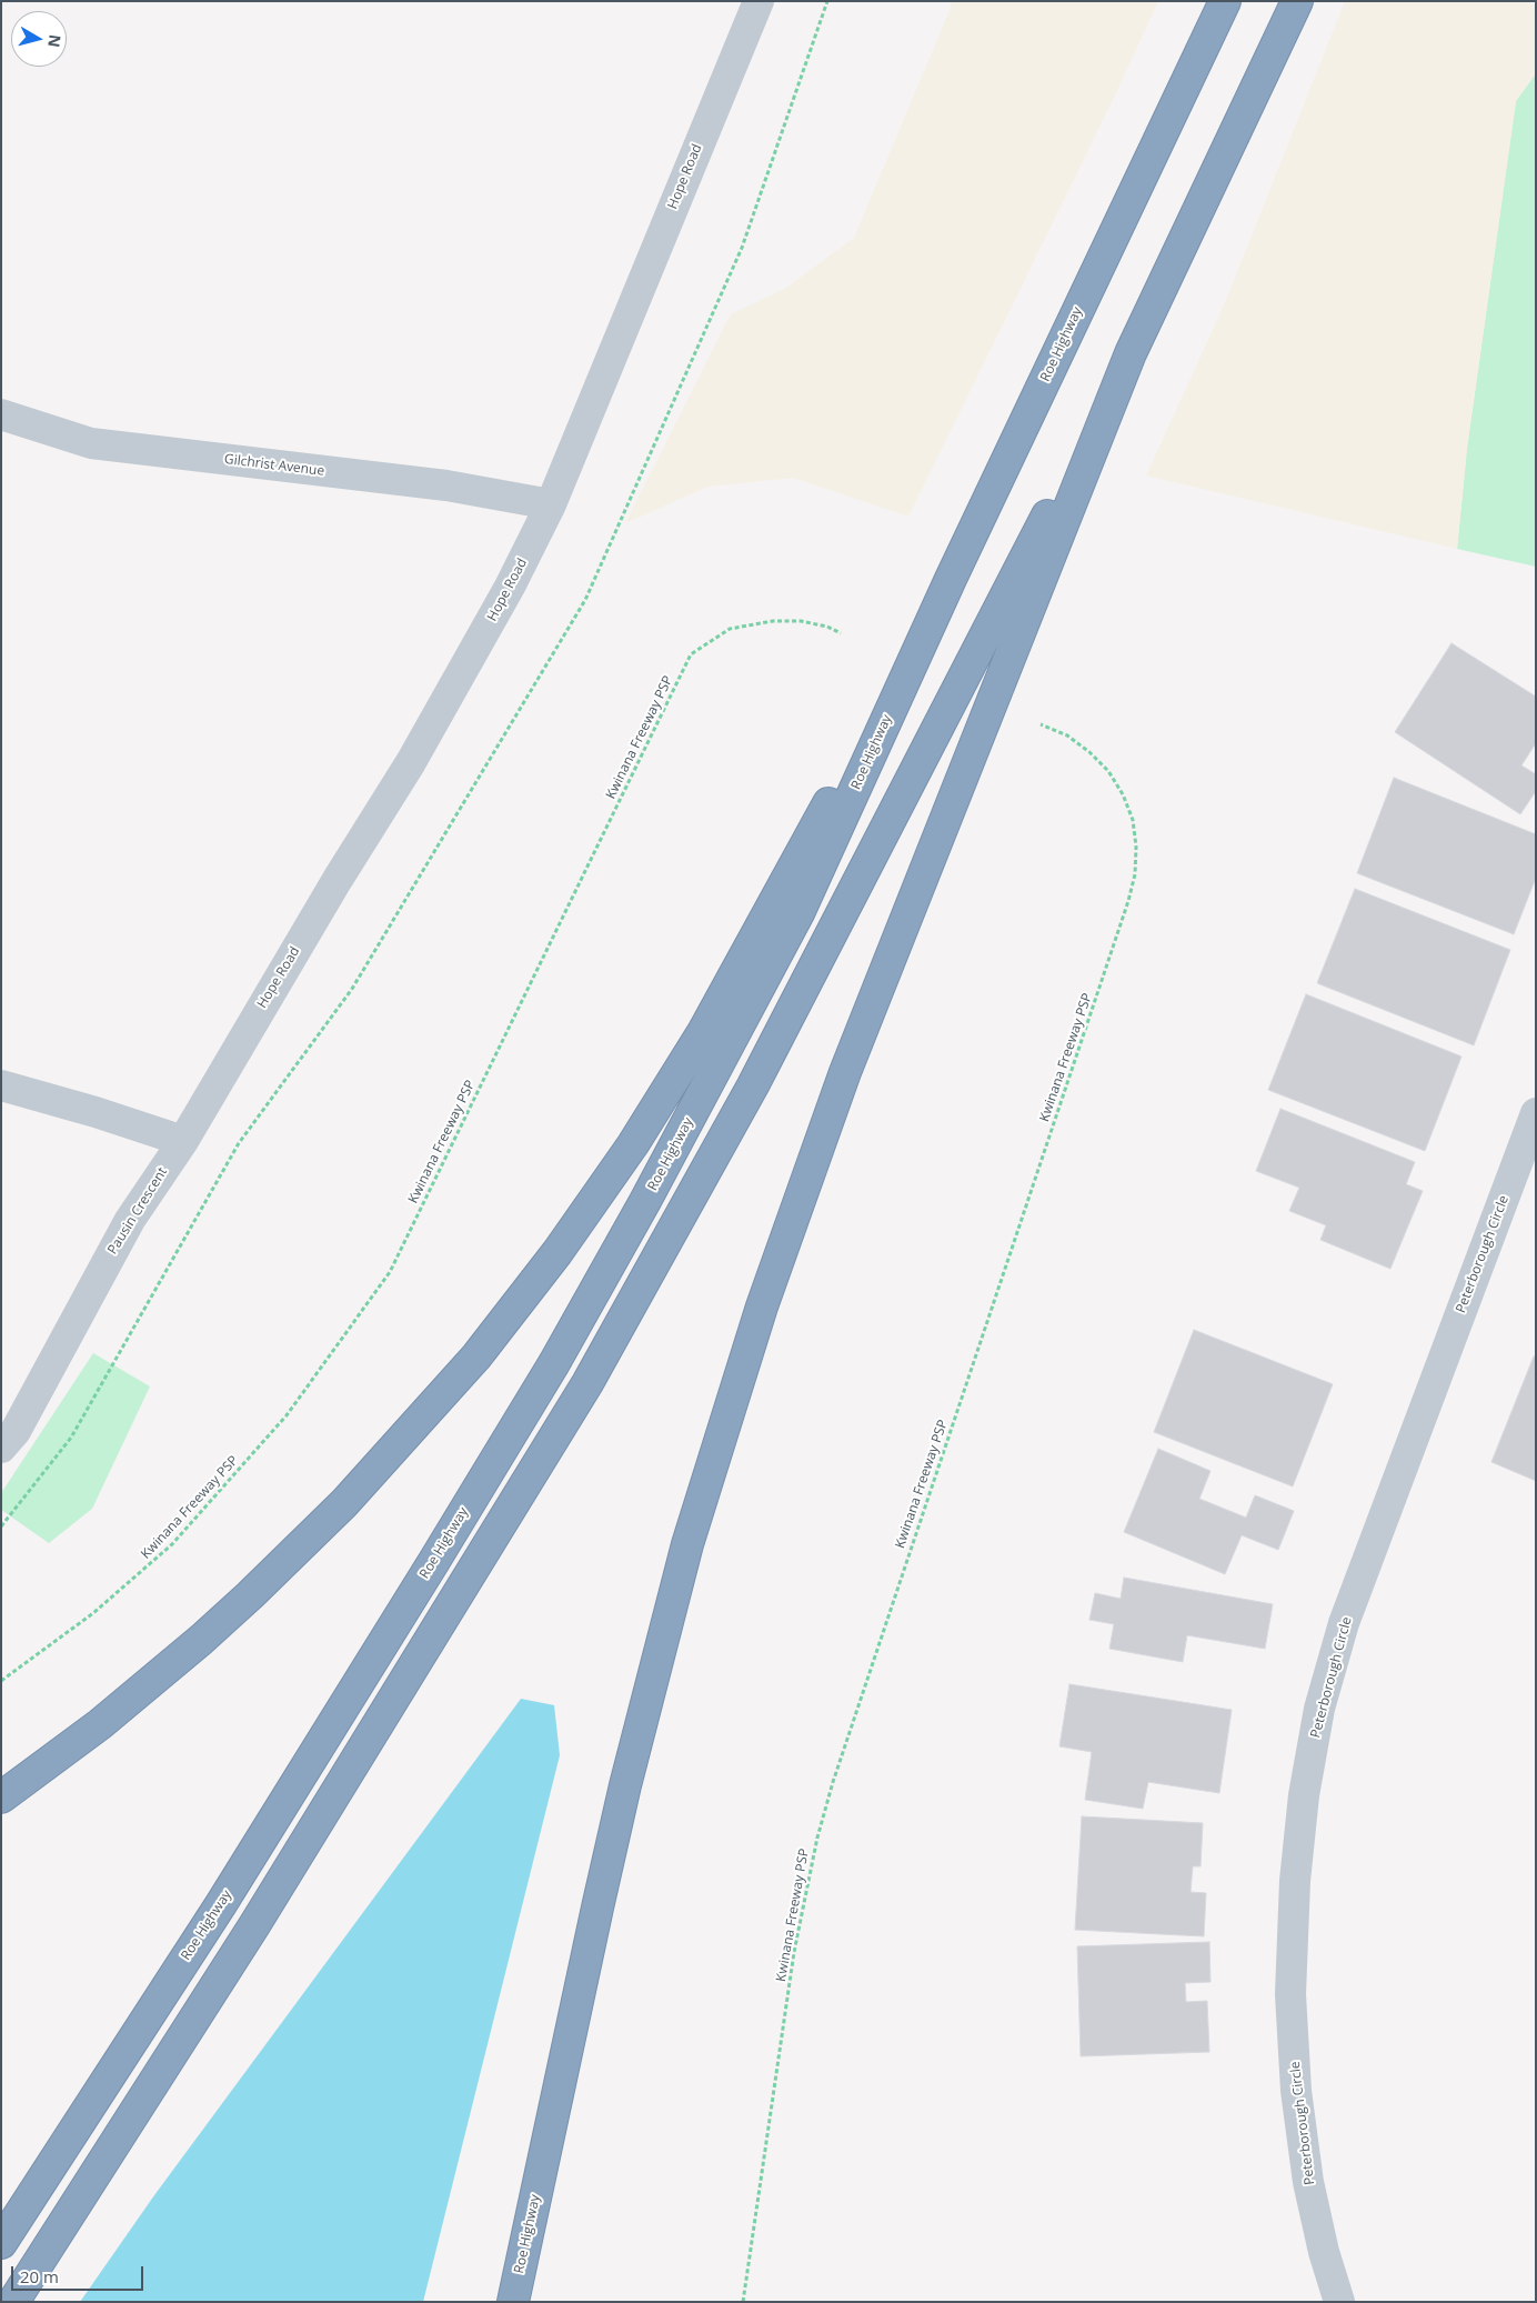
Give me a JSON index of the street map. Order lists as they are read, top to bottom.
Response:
{
  "streets": {
    "highway": ["Roe Highway"],
    "street": [
      "Hope Road",
      "Gilchrist Avenue",
      "Pausin Crescent",
      "Peterborough Circle"
    ],
    "path": ["Kwinana Freeway PSP"]
  },
  "crossings": [
    ["Hope Road", "Gilchrist Avenue"],
    ["Hope Road", "Pausin Crescent"]
  ],
  "scale_bar": "20 m",
  "north": "right"
}
